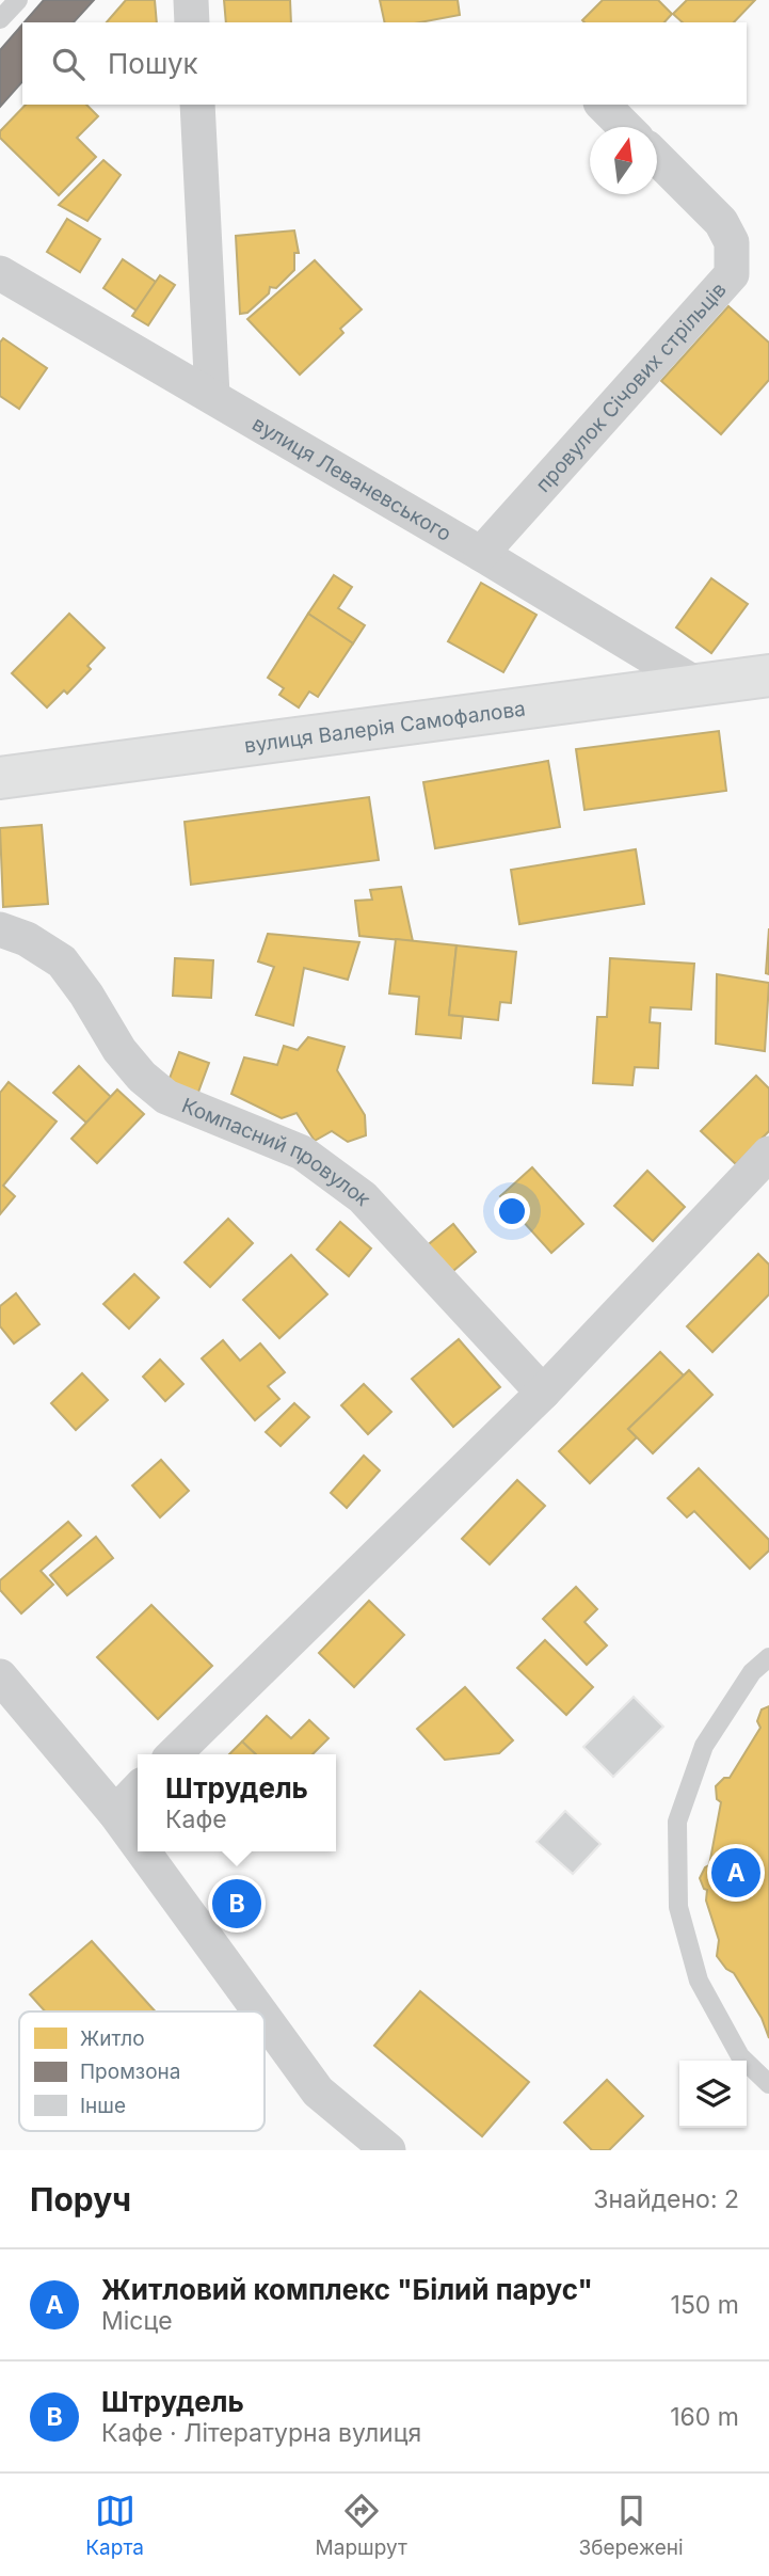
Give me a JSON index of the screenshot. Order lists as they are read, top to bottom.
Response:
{
  "streets": {
    "street": [
      "провулок Січових стрільців",
      "вулиця Леваневського",
      "вулиця Валерія Самофалова",
      "Компасний провулок"
    ]
  },
  "crossings": [
    ["провулок Січових стрільців", "вулиця Леваневського"],
    ["вулиця Леваневського", "вулиця Валерія Самофалова"]
  ],
  "legend": ["Житло", "Промзона", "Інше"],
  "north": "top",
  "page": {
    "search": "Пошук",
    "popup": ["Штрудель", "Кафе"],
    "pins": ["A", "B"],
    "heading": ["Поруч", "Знайдено: 2"],
    "list": [
      {
        "mark": "A",
        "name": "Житловий комплекс \"Білий парус\"",
        "note": "Місце",
        "value": "150 m"
      },
      {
        "mark": "B",
        "name": "Штрудель",
        "note": "Кафе · Літературна вулиця",
        "value": "160 m"
      }
    ],
    "nav": ["Карта", "Маршрут", "Збережені"]
  }
}
